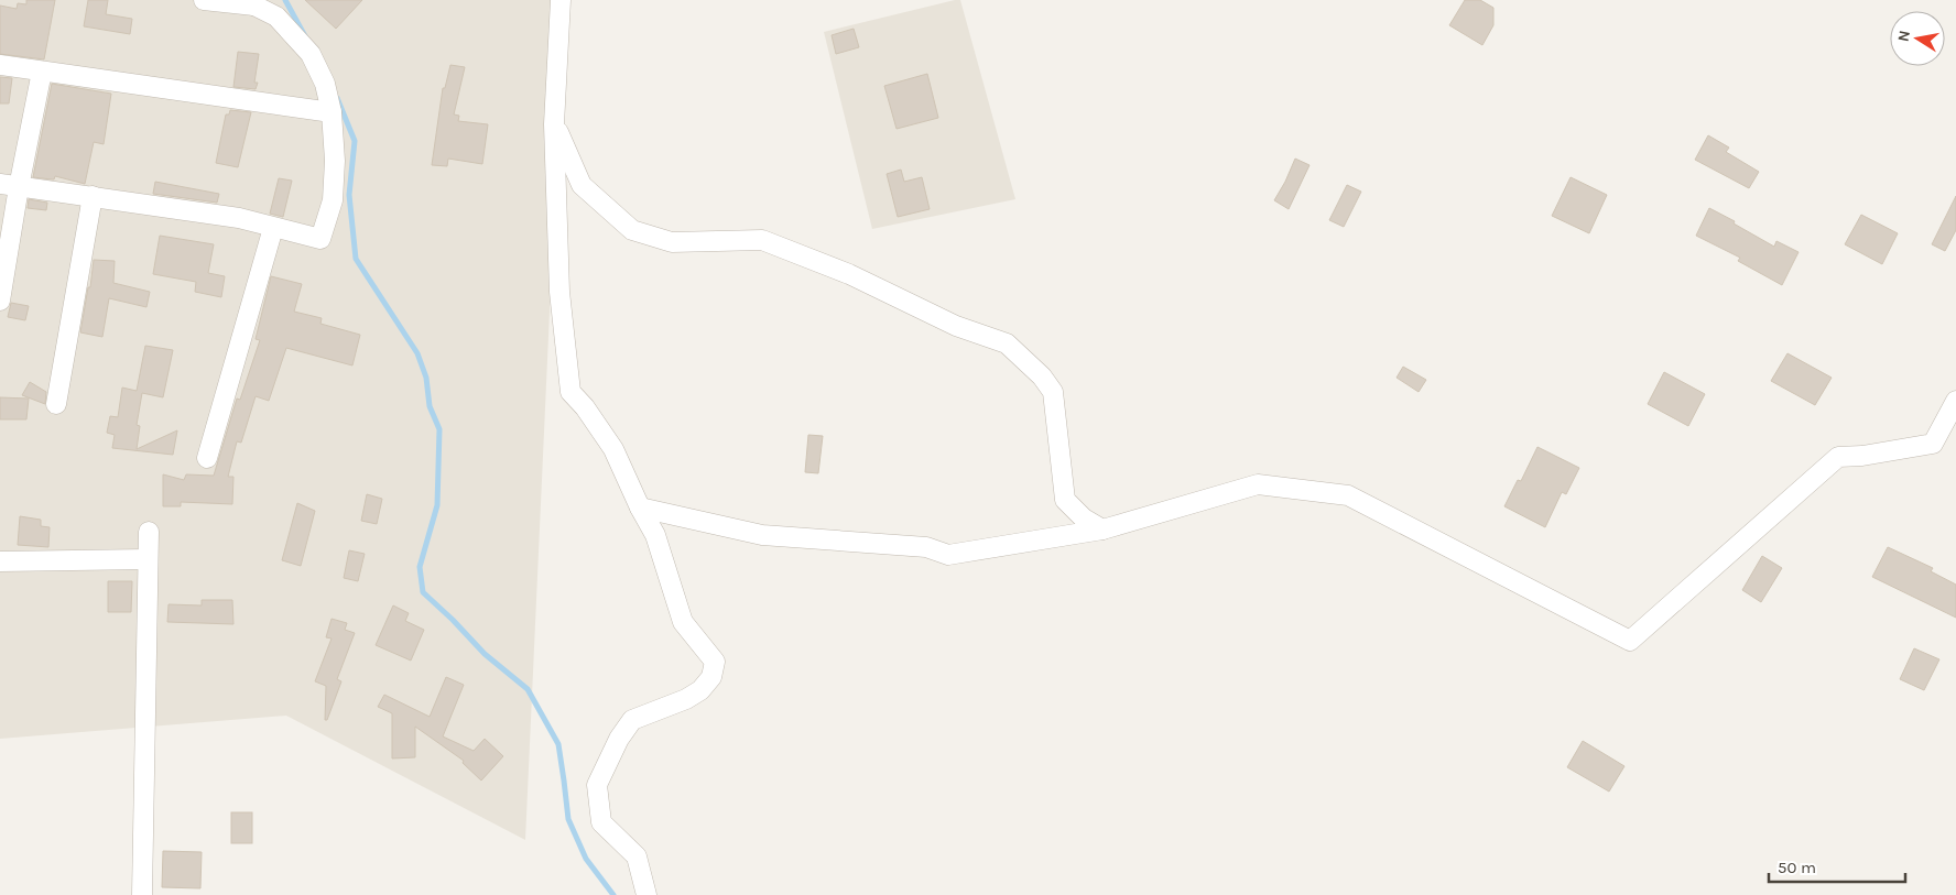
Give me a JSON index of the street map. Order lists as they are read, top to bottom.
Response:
{
  "scale_bar": "50 m",
  "north": "left"
}
